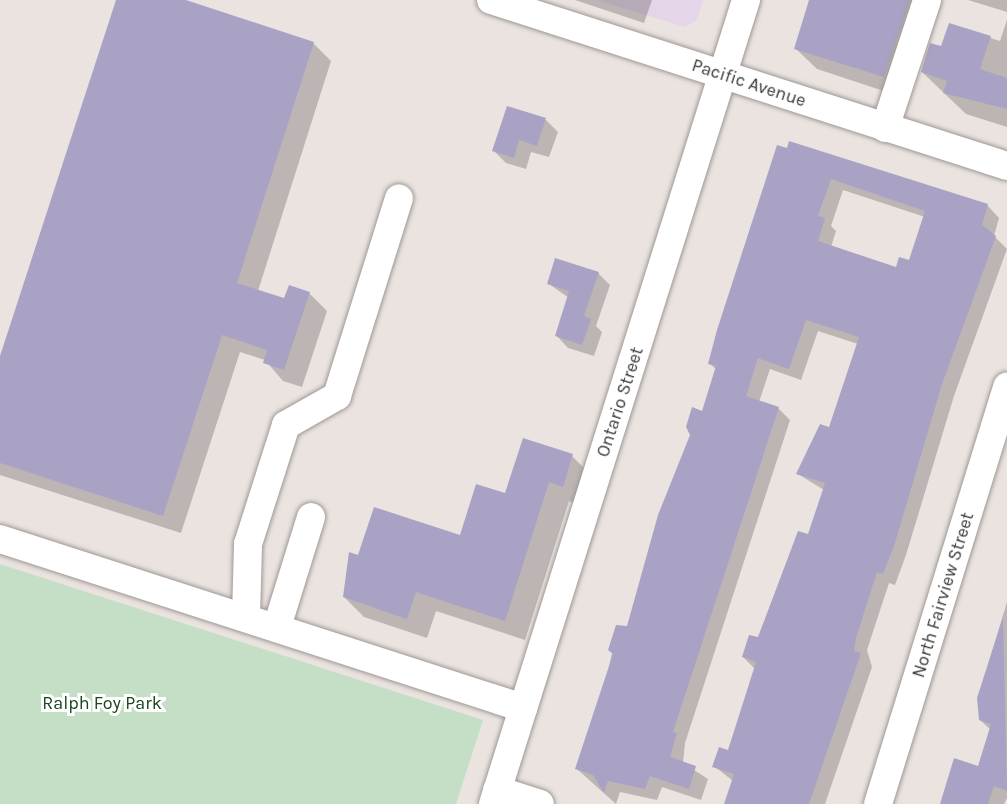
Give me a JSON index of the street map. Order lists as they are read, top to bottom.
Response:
{
  "streets": {
    "street": ["Pacific Avenue", "Ontario Street", "North Fairview Street"]
  },
  "crossings": [
    ["Pacific Avenue", "Ontario Street"]
  ],
  "parks": ["Ralph Foy Park"]
}
